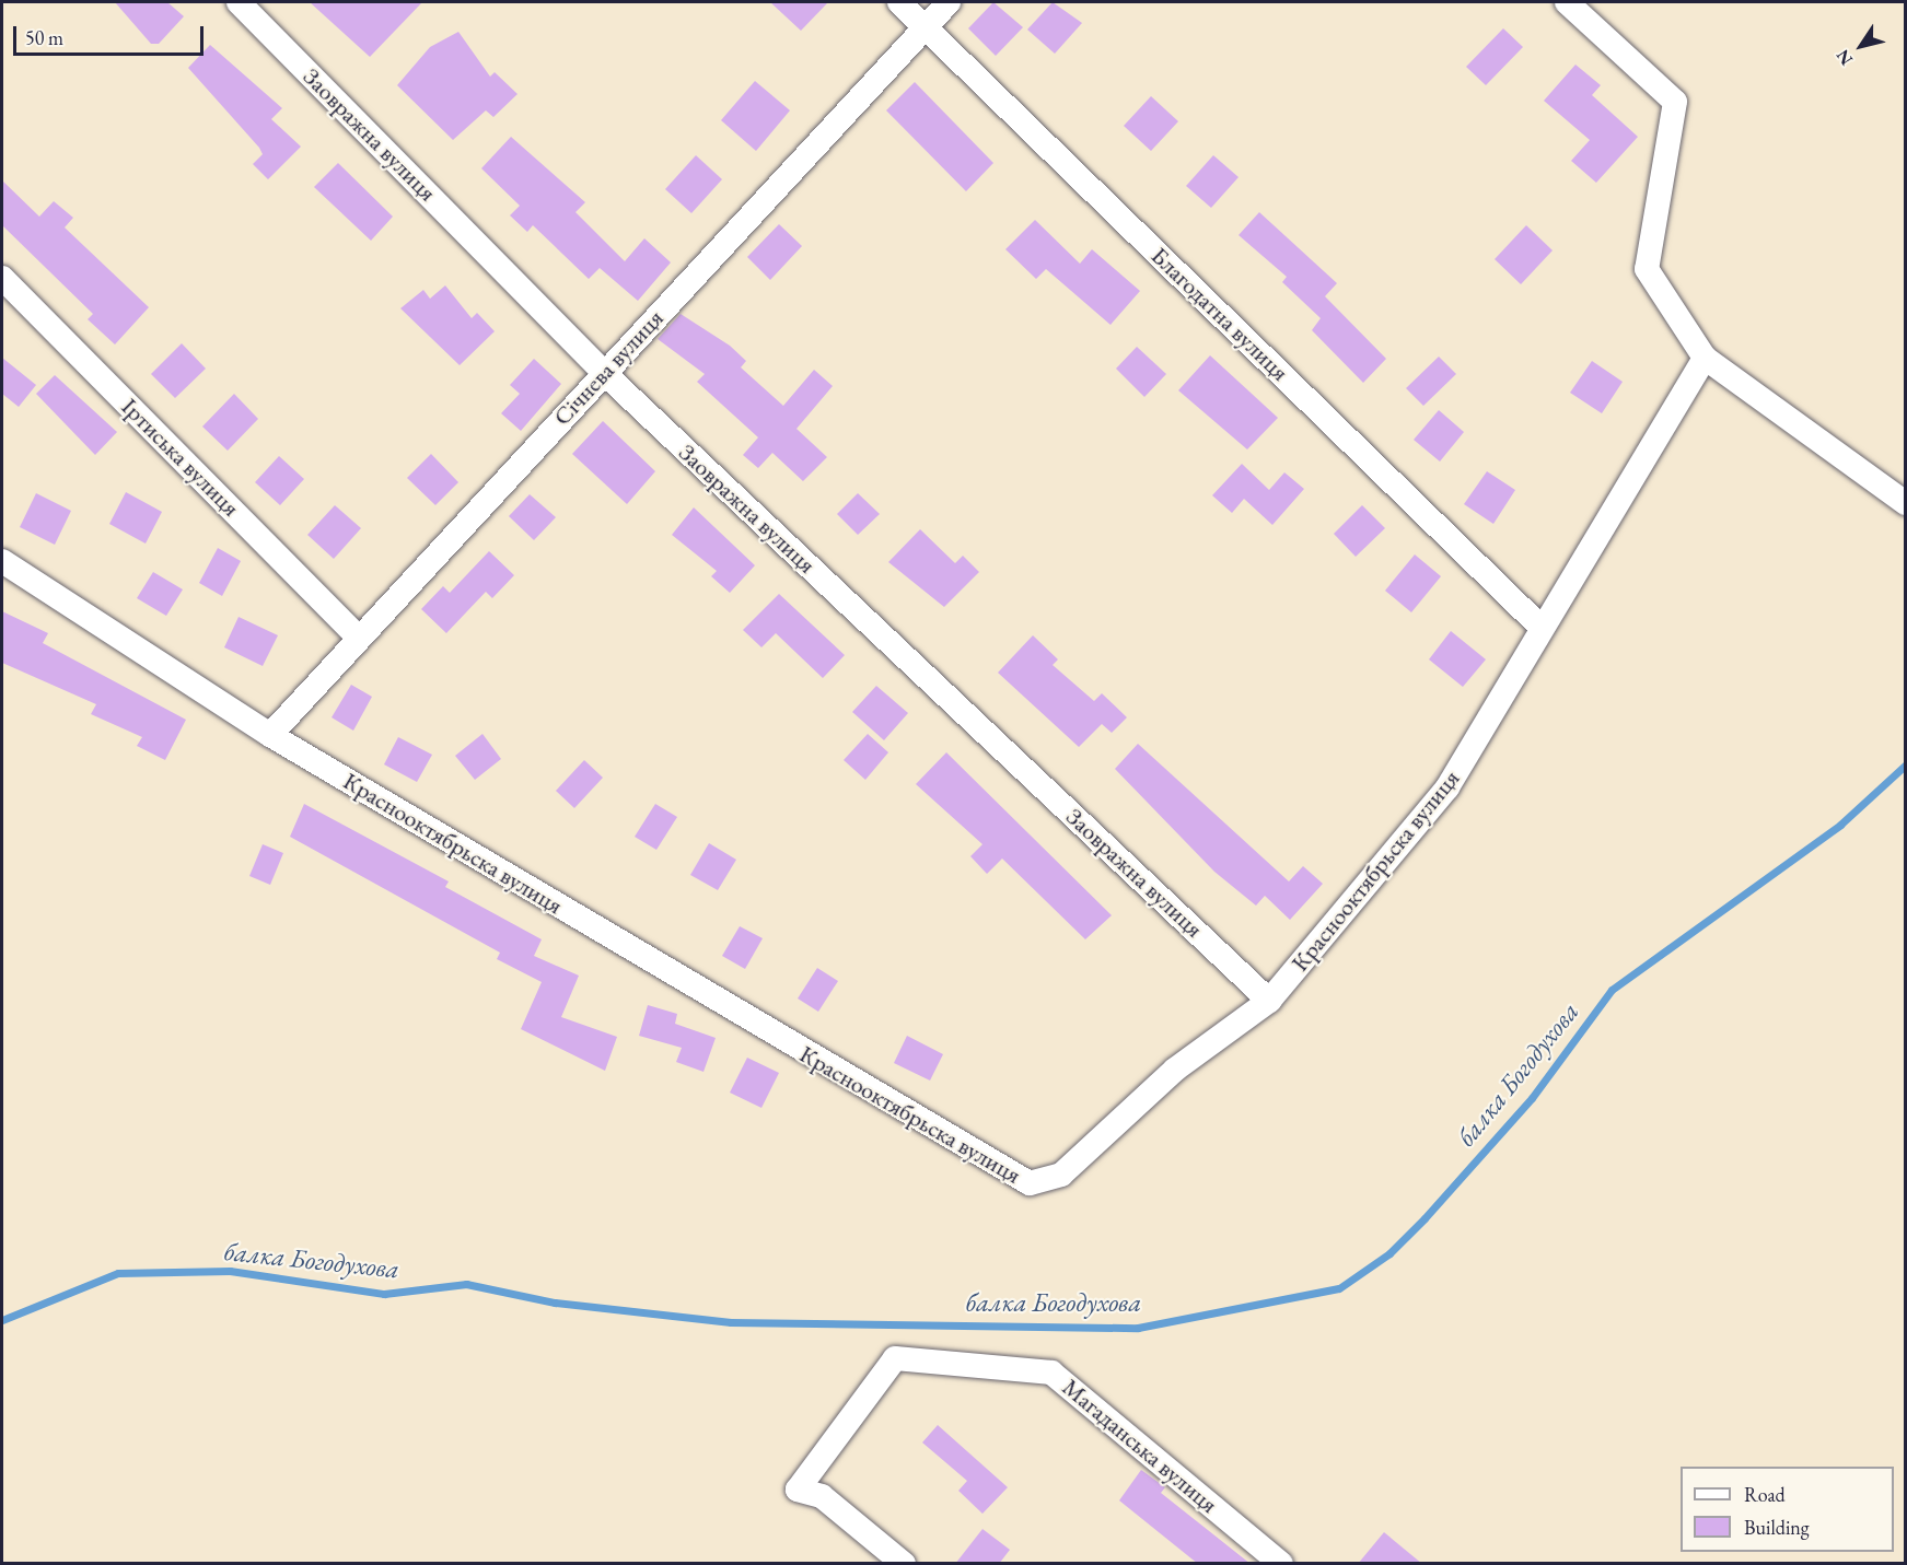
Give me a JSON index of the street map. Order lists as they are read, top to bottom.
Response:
{
  "streets": {
    "street": [
      "Заовражна вулиця",
      "Благодатна вулиця",
      "Січнева вулиця",
      "Іртиська вулиця",
      "Краснооктябрьска вулиця",
      "Магаданська вулиця"
    ]
  },
  "crossings": [
    ["Заовражна вулиця", "Січнева вулиця"],
    ["Заовражна вулиця", "Краснооктябрьска вулиця"],
    ["Благодатна вулиця", "Січнева вулиця"],
    ["Благодатна вулиця", "Краснооктябрьска вулиця"],
    ["Січнева вулиця", "Іртиська вулиця"],
    ["Січнева вулиця", "Краснооктябрьска вулиця"]
  ],
  "water": ["балка Богодухова"],
  "legend": ["Road", "Building"],
  "scale_bar": "50 m",
  "north": "bottom left"
}
